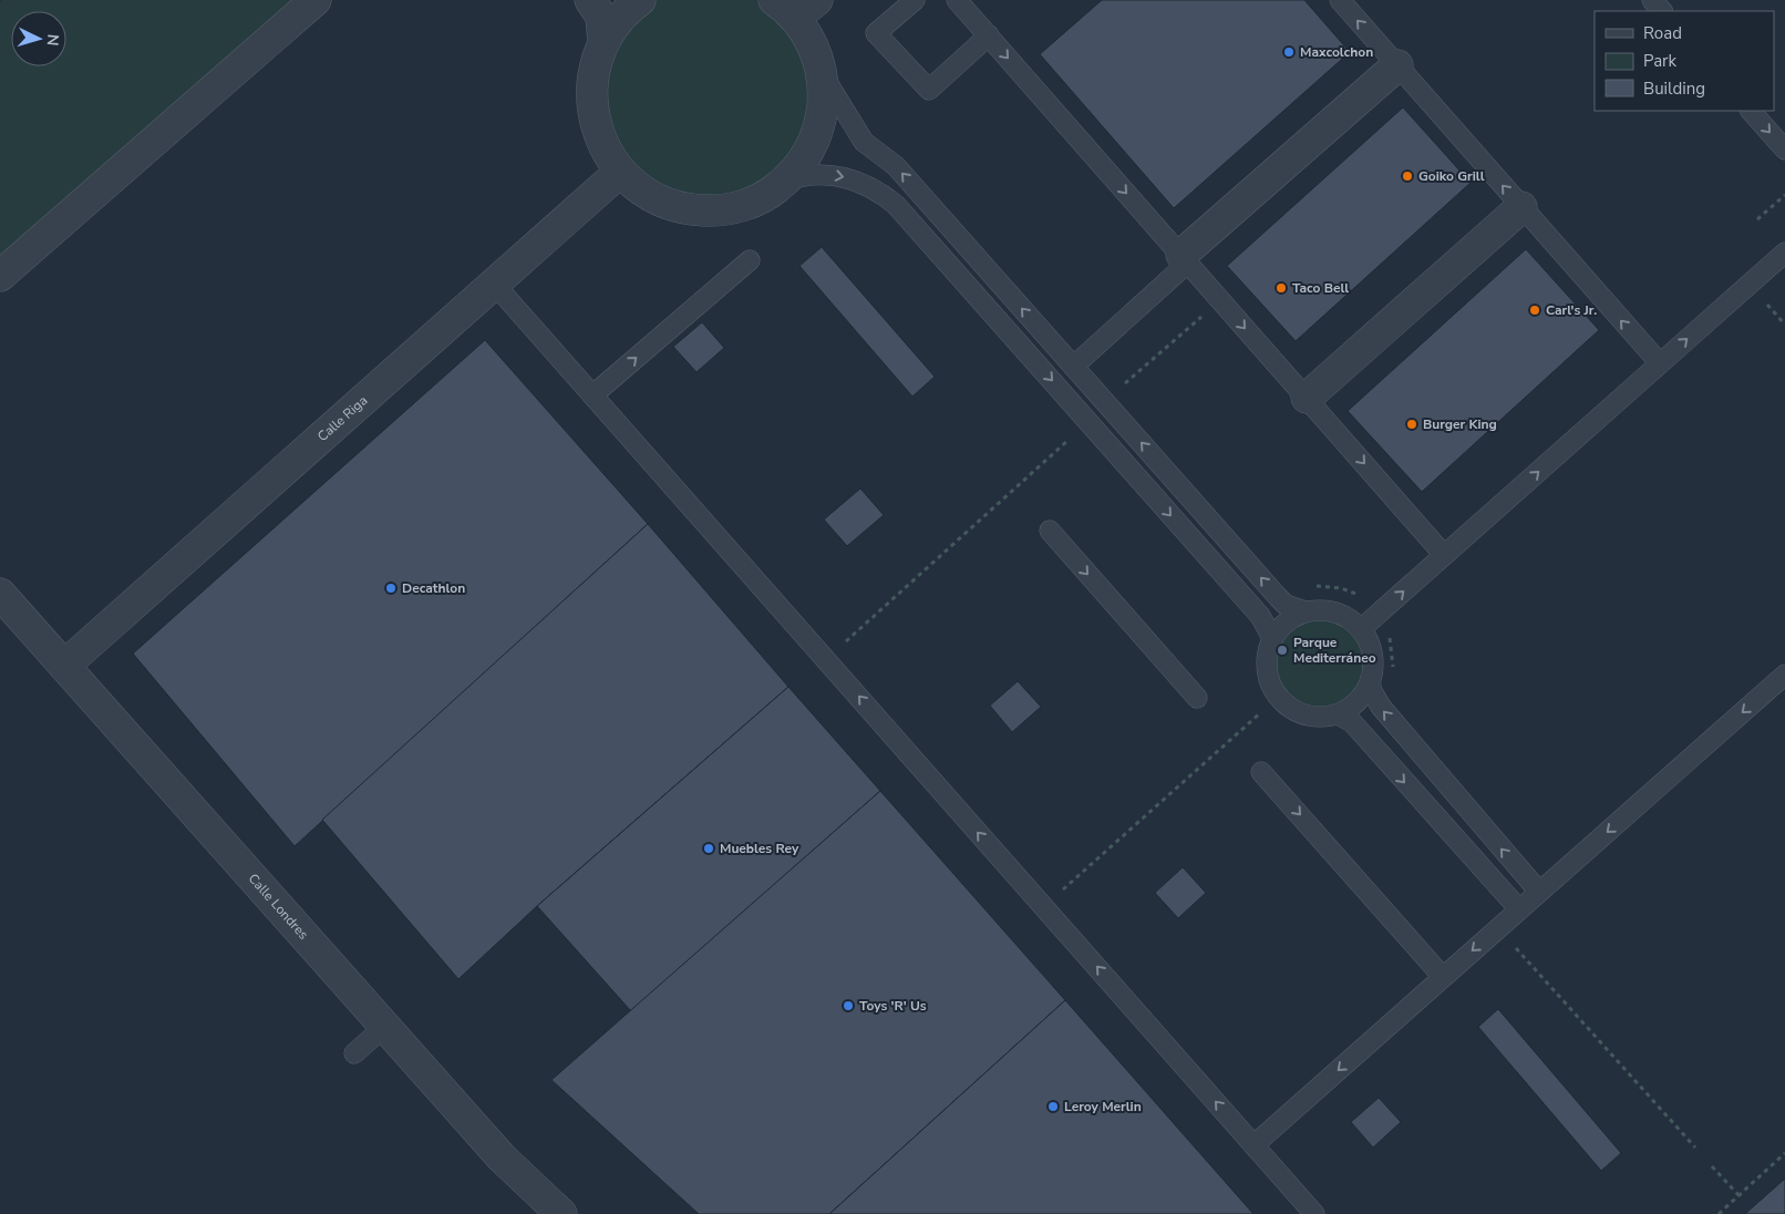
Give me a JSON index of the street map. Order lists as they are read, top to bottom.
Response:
{
  "streets": {
    "street": ["Calle Riga", "Calle Londres"]
  },
  "crossings": [
    ["Calle Riga", "Calle Londres"]
  ],
  "places": [
    "Maxcolchon",
    "Goiko Grill",
    "Taco Bell",
    "Carl's Jr.",
    "Burger King",
    "Decathlon",
    "Parque Mediterráneo",
    "Muebles Rey",
    "Toys 'R' Us",
    "Leroy Merlin"
  ],
  "legend": ["Road", "Park", "Building"],
  "north": "right"
}
